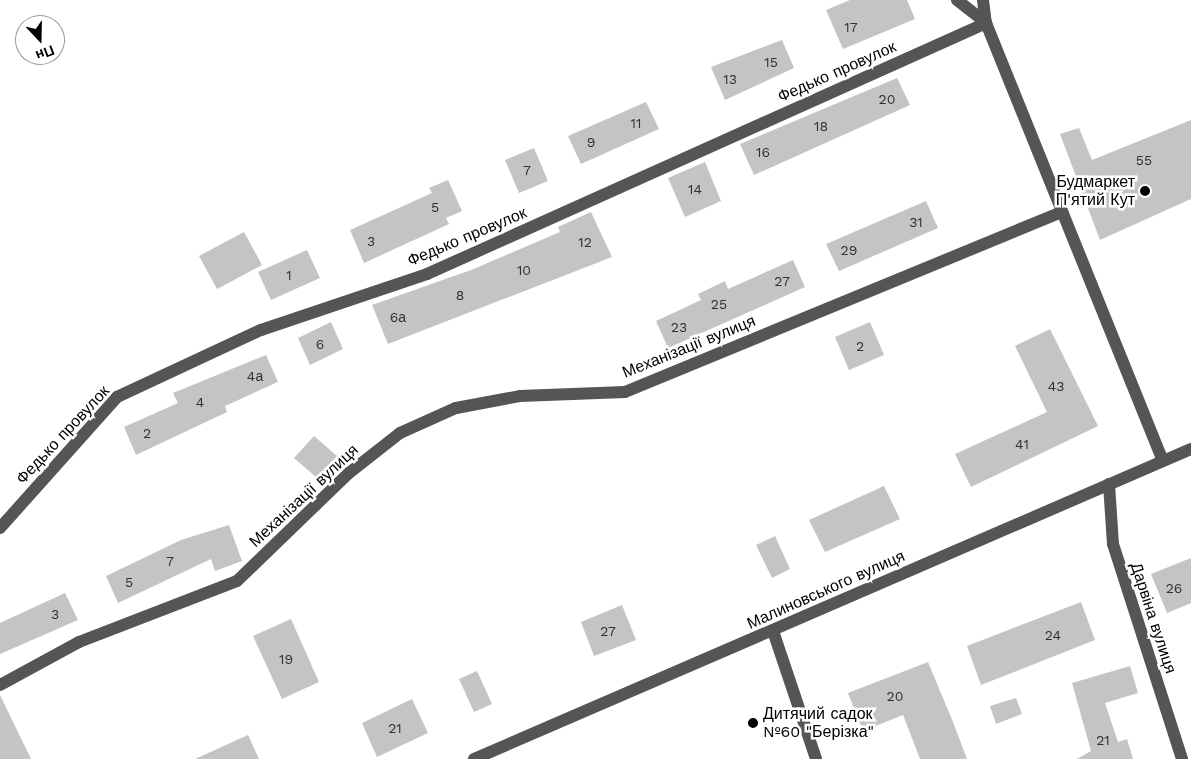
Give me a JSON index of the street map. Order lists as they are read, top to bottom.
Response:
{
  "streets": {
    "street": [
      "Федько провулок",
      "Механізації вулиця",
      "Малиновського вулиця",
      "Дарвіна вулиця"
    ]
  },
  "crossings": [
    ["Малиновського вулиця", "Дарвіна вулиця"]
  ],
  "places": ["Будмаркет П'ятий Кут", "Дитячий садок №60 \"Берізка\""],
  "house_numbers": [
    "17",
    "15",
    "13",
    "20",
    "11",
    "18",
    "9",
    "16",
    "55",
    "7",
    "14",
    "5",
    "31",
    "3",
    "12",
    "29",
    "10",
    "1",
    "27",
    "8",
    "25",
    "6а",
    "23",
    "6",
    "2",
    "4а",
    "43",
    "4",
    "2",
    "41",
    "7",
    "5",
    "26",
    "3",
    "27",
    "24",
    "19",
    "20",
    "21",
    "21"
  ],
  "north": "bottom"
}
